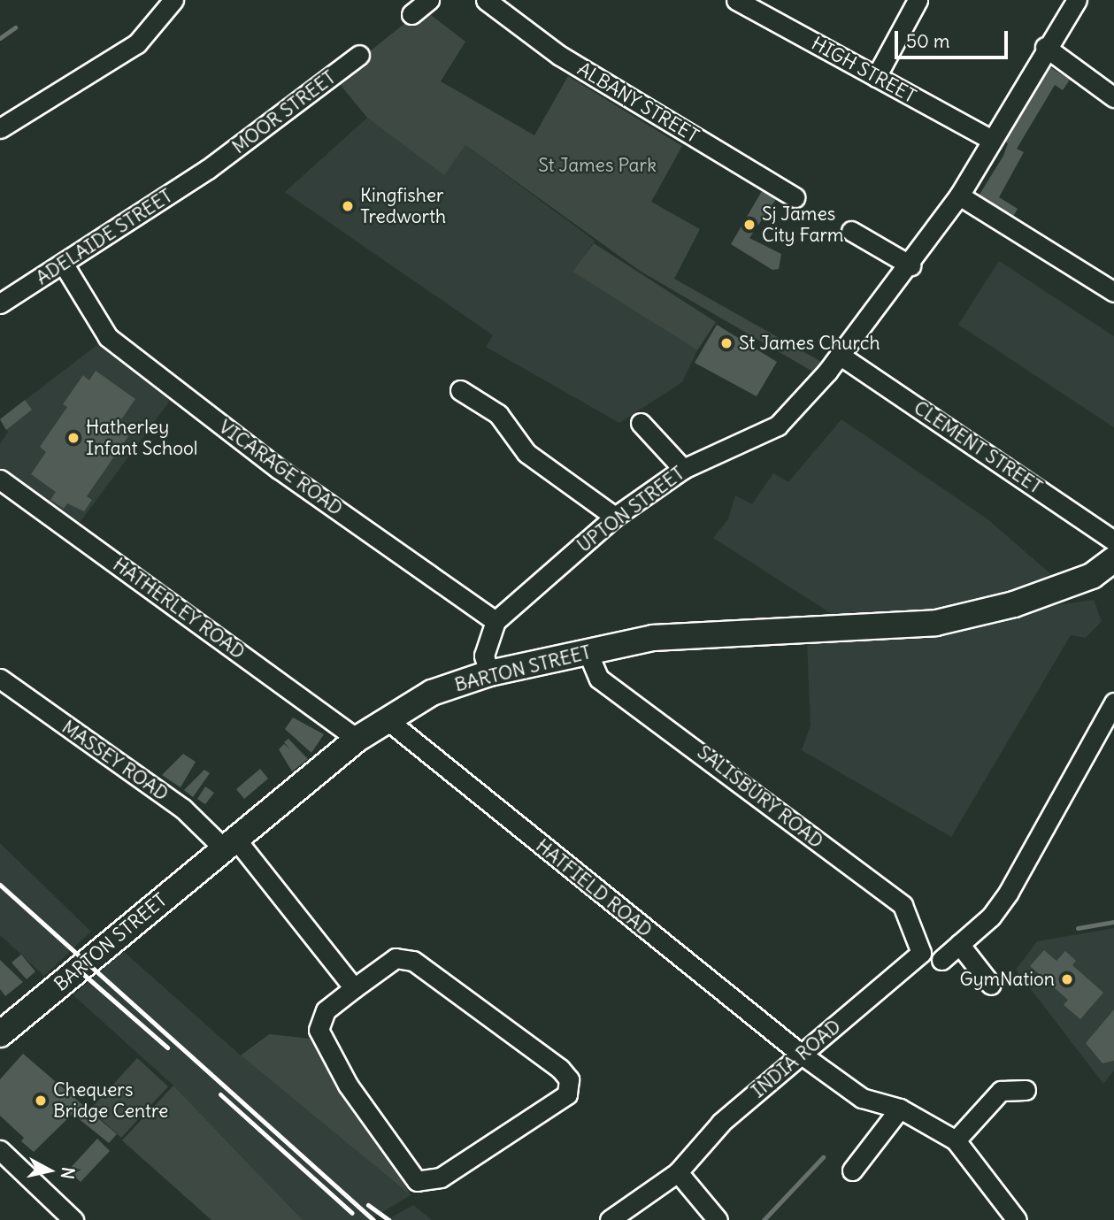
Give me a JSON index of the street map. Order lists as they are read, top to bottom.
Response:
{
  "streets": {
    "main road": ["BARTON STREET"],
    "street": [
      "HIGH STREET",
      "ALBANY STREET",
      "MOOR STREET",
      "ADELAIDE STREET",
      "CLEMENT STREET",
      "VICARAGE ROAD",
      "UPTON STREET",
      "HATHERLEY ROAD",
      "MASSEY ROAD",
      "SALISBURY ROAD",
      "HATFIELD ROAD",
      "INDIA ROAD"
    ]
  },
  "crossings": [
    ["HIGH STREET", "UPTON STREET"],
    ["MOOR STREET", "ADELAIDE STREET"],
    ["ADELAIDE STREET", "VICARAGE ROAD"],
    ["CLEMENT STREET", "UPTON STREET"],
    ["VICARAGE ROAD", "UPTON STREET"],
    ["HATHERLEY ROAD", "BARTON STREET"],
    ["BARTON STREET", "MASSEY ROAD"],
    ["BARTON STREET", "SALISBURY ROAD"],
    ["BARTON STREET", "HATFIELD ROAD"],
    ["SALISBURY ROAD", "INDIA ROAD"],
    ["HATFIELD ROAD", "INDIA ROAD"]
  ],
  "parks": ["St James Park"],
  "places": [
    "Kingfisher Tredworth",
    "Sj James City Farm",
    "St James Church",
    "Hatherley Infant School",
    "GymNation",
    "Chequers Bridge Centre"
  ],
  "scale_bar": "50 m",
  "north": "right"
}
